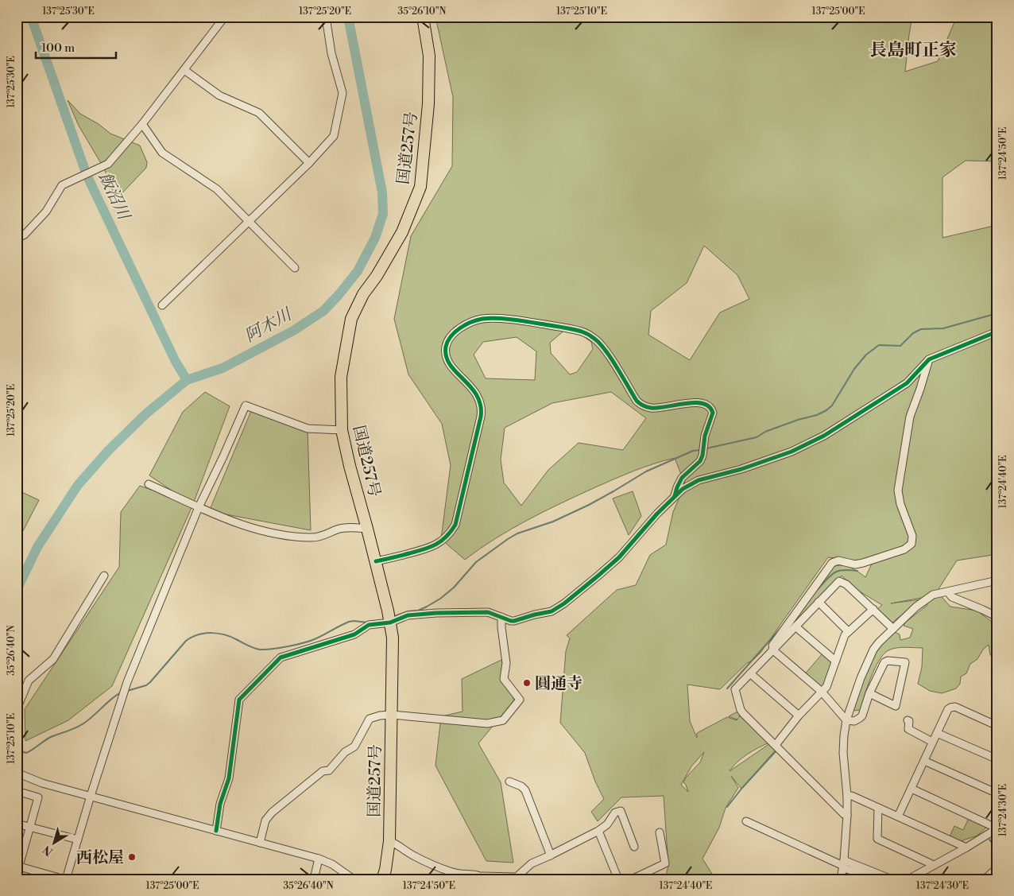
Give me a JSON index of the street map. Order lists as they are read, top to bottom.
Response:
{
  "streets": {
    "highway": ["国道257号"]
  },
  "districts": ["長島町正家"],
  "water": ["飯沼川", "阿木川"],
  "places": ["圓通寺", "西松屋"],
  "scale_bar": "100 m",
  "north": "bottom left",
  "coordinates": [
    "137°25'30\"E",
    "137°25'20\"E",
    "35°26'10\"N",
    "137°25'10\"E",
    "137°25'00\"E",
    "137°24'50\"E",
    "137°24'40\"E",
    "35°26'40\"N",
    "137°24'30\"E"
  ]
}
